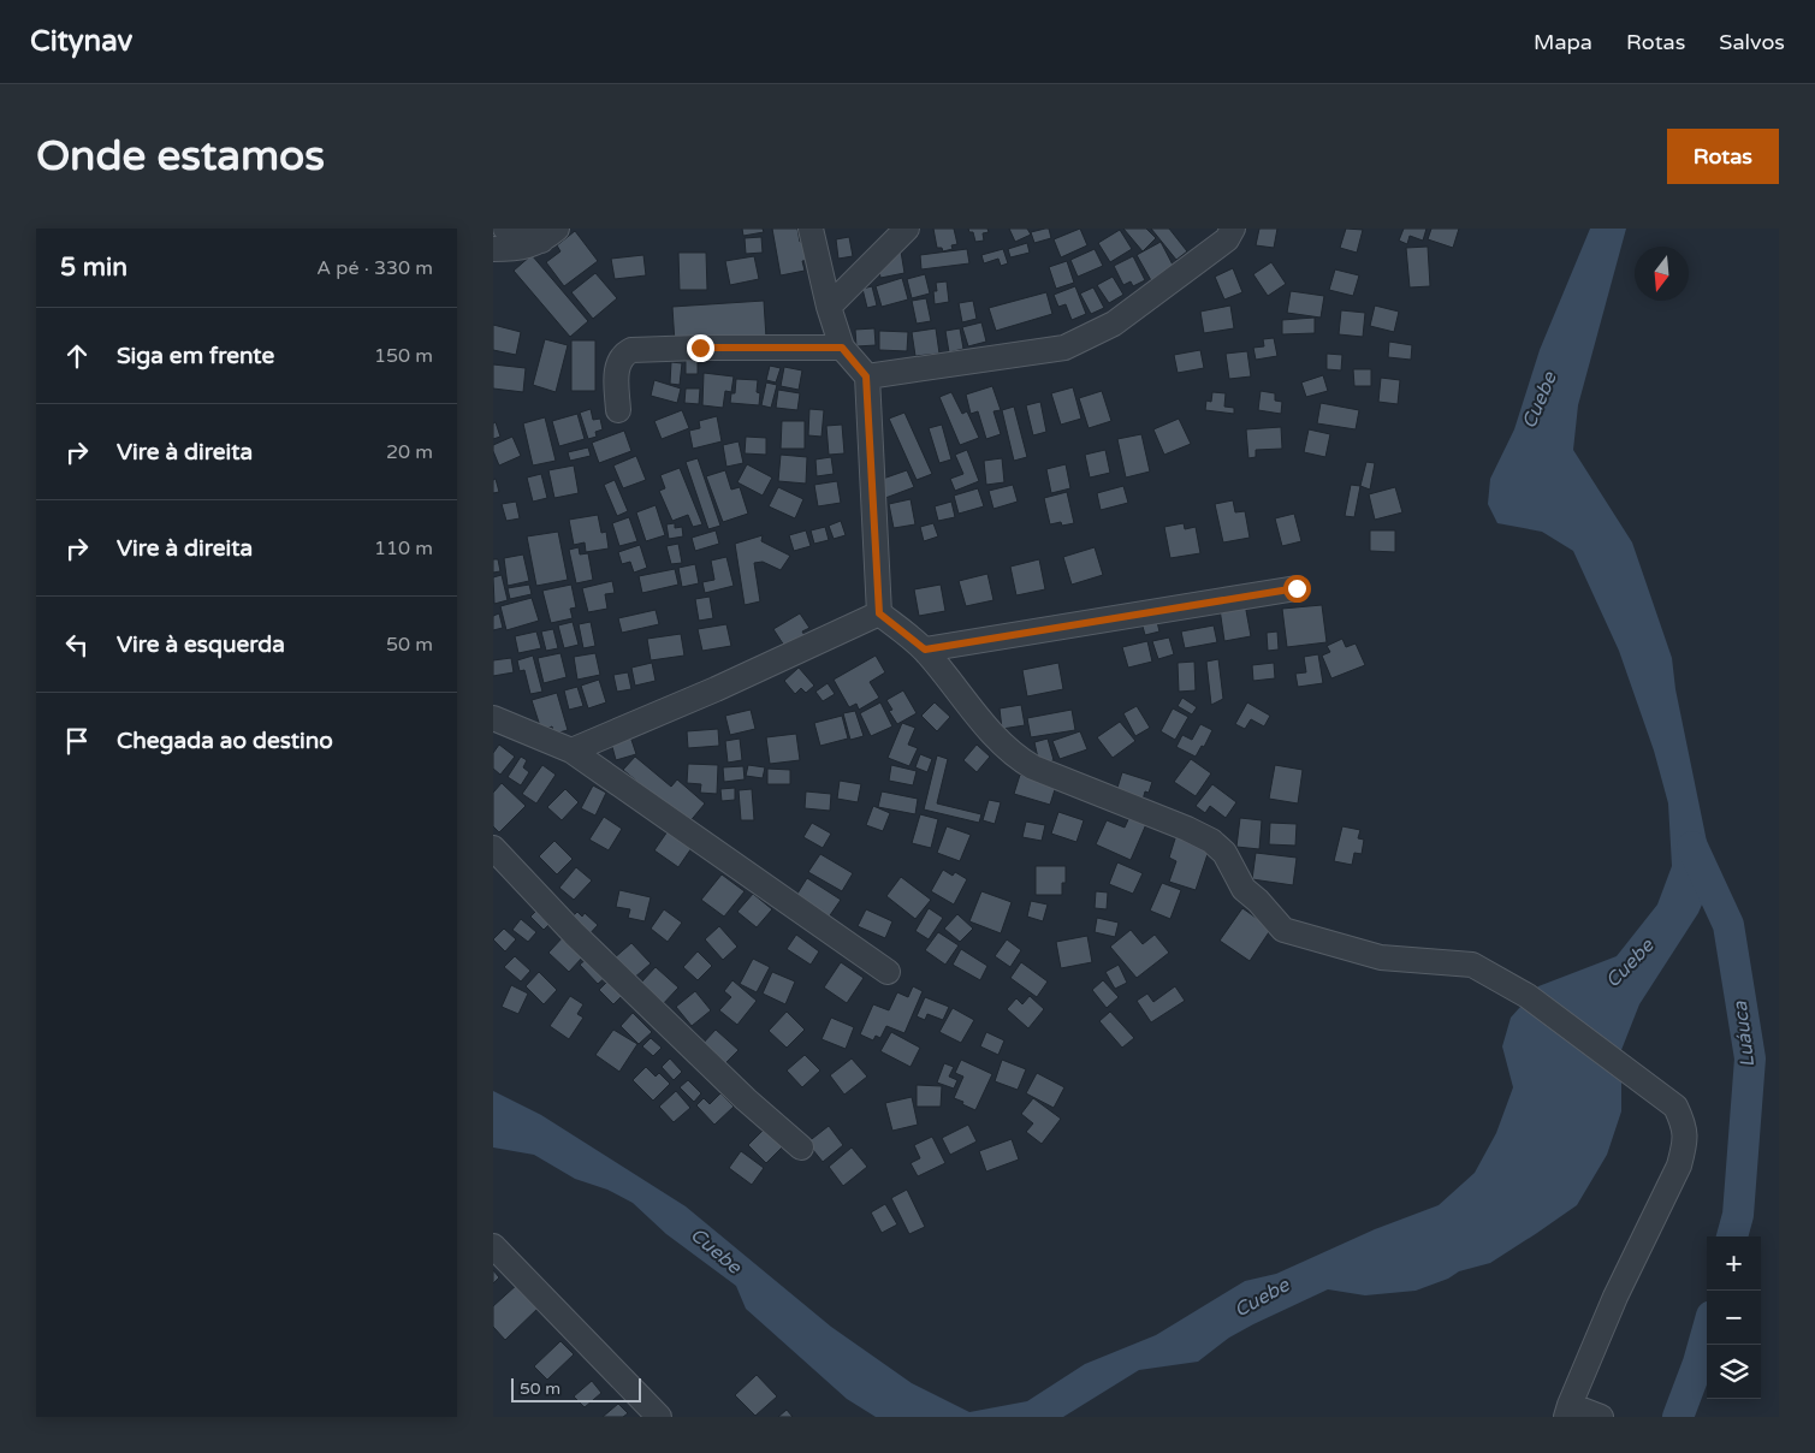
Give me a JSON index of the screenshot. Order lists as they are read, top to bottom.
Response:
{
  "water": ["Cuebe", "Luáuca"],
  "scale_bar": "50 m",
  "north": "bottom",
  "page": {
    "header": "Citynav",
    "nav": ["Mapa", "Rotas", "Salvos"],
    "buttons": "Rotas",
    "title": "Onde estamos",
    "heading": ["5 min", "A pé · 330 m"],
    "list": [
      ["Siga em frente", "150 m"],
      ["Vire à direita", "20 m"],
      ["Vire à direita", "110 m"],
      ["Vire à esquerda", "50 m"],
      "Chegada ao destino"
    ],
    "map_buttons": ["+", "−"],
    "scale": "50 m"
  }
}
